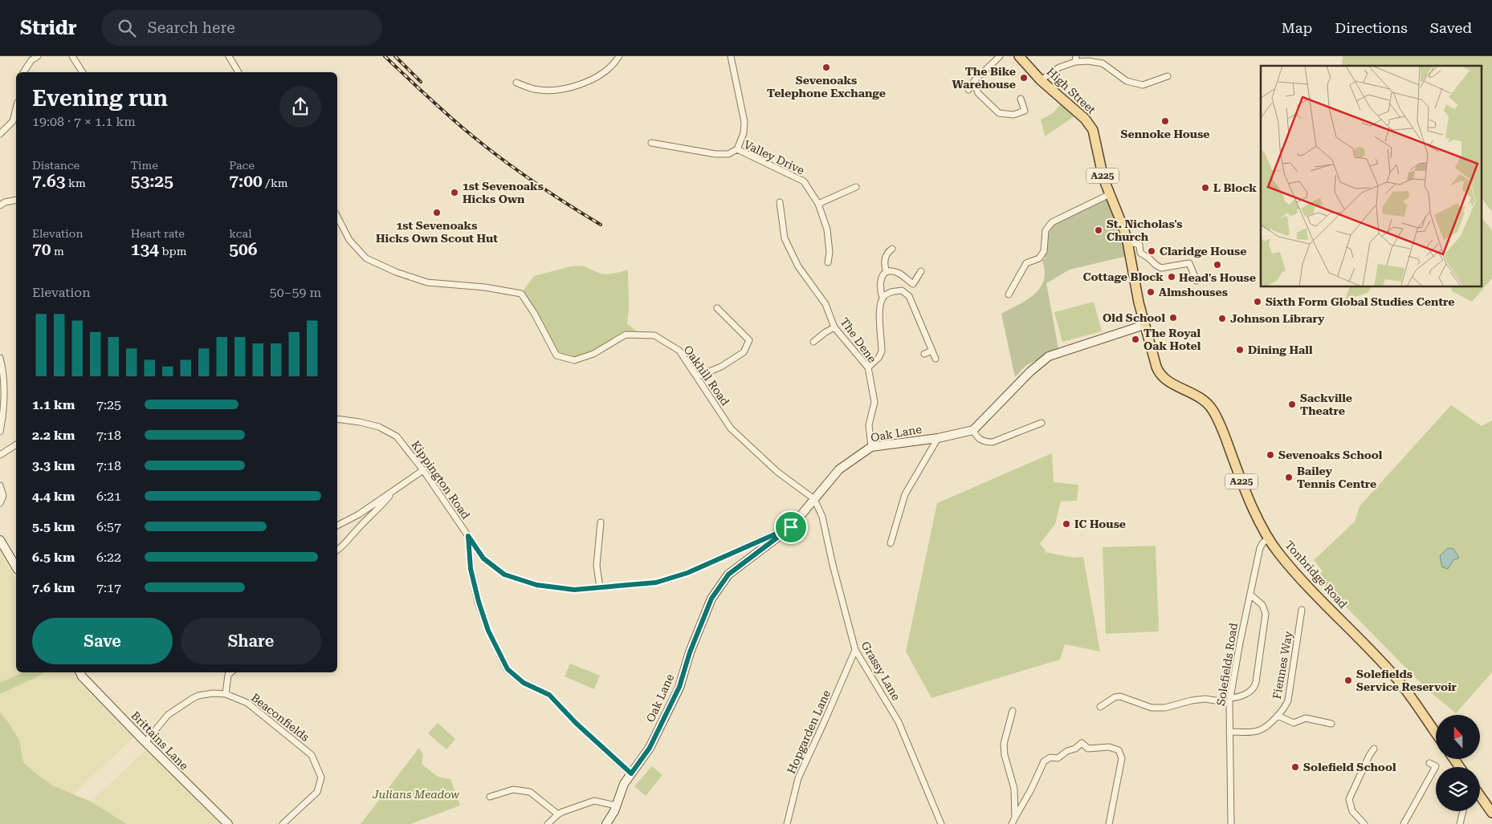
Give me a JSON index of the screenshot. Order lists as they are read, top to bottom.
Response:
{
  "streets": {
    "main road": ["High Street", "A225", "Tonbridge Road"],
    "street": [
      "Valley Drive",
      "The Dene",
      "Oakhill Road",
      "Oak Lane",
      "Kippington Road",
      "Solefields Road",
      "Fiennes Way",
      "Grassy Lane",
      "Beaconfields",
      "Hopgarden Lane",
      "Brittains Lane"
    ]
  },
  "crossings": [
    ["High Street", "Tonbridge Road"],
    ["The Dene", "Oak Lane"],
    ["Oakhill Road", "Oak Lane"],
    ["Oakhill Road", "Grassy Lane"],
    ["Oak Lane", "Kippington Road"],
    ["Oak Lane", "Grassy Lane"],
    ["Tonbridge Road", "Solefields Road"],
    ["Solefields Road", "Fiennes Way"],
    ["Grassy Lane", "Hopgarden Lane"],
    ["Beaconfields", "Brittains Lane"]
  ],
  "parks": ["Julians Meadow"],
  "places": [
    "Sevenoaks Telephone Exchange",
    "The Bike Warehouse",
    "Sennoke House",
    "L Block",
    "1st Sevenoaks Hicks Own",
    "1st Sevenoaks Hicks Own Scout Hut",
    "St. Nicholas's Church",
    "Claridge House",
    "Head's House",
    "Cottage Block",
    "Almshouses",
    "Sixth Form Global Studies Centre",
    "Old School",
    "Johnson Library",
    "The Royal Oak Hotel",
    "Dining Hall",
    "Sackville Theatre",
    "Sevenoaks School",
    "Bailey Tennis Centre",
    "IC House",
    "Solefields Service Reservoir",
    "Solefield School"
  ],
  "north": "top",
  "page": {
    "header": "Stridr",
    "search": "Search here",
    "nav": ["Map", "Directions", "Saved"],
    "heading": ["Evening run", "19:08 · 7 × 1.1 km"],
    "stats": [
      ["Distance", "7.63 km"],
      ["Time", "53:25"],
      ["Pace", "7:00 /km"],
      ["Elevation", "70 m"],
      ["Heart rate", "134 bpm"],
      ["kcal", "506"]
    ],
    "chart": ["Elevation", "50–59 m"],
    "list": [
      {
        "name": "1.1 km",
        "note": "7:25"
      },
      {
        "name": "2.2 km",
        "note": "7:18"
      },
      {
        "name": "3.3 km",
        "note": "7:18"
      },
      {
        "name": "4.4 km",
        "note": "6:21"
      },
      {
        "name": "5.5 km",
        "note": "6:57"
      },
      {
        "name": "6.5 km",
        "note": "6:22"
      },
      {
        "name": "7.6 km",
        "note": "7:17"
      }
    ],
    "buttons": ["Save", "Share"]
  }
}
